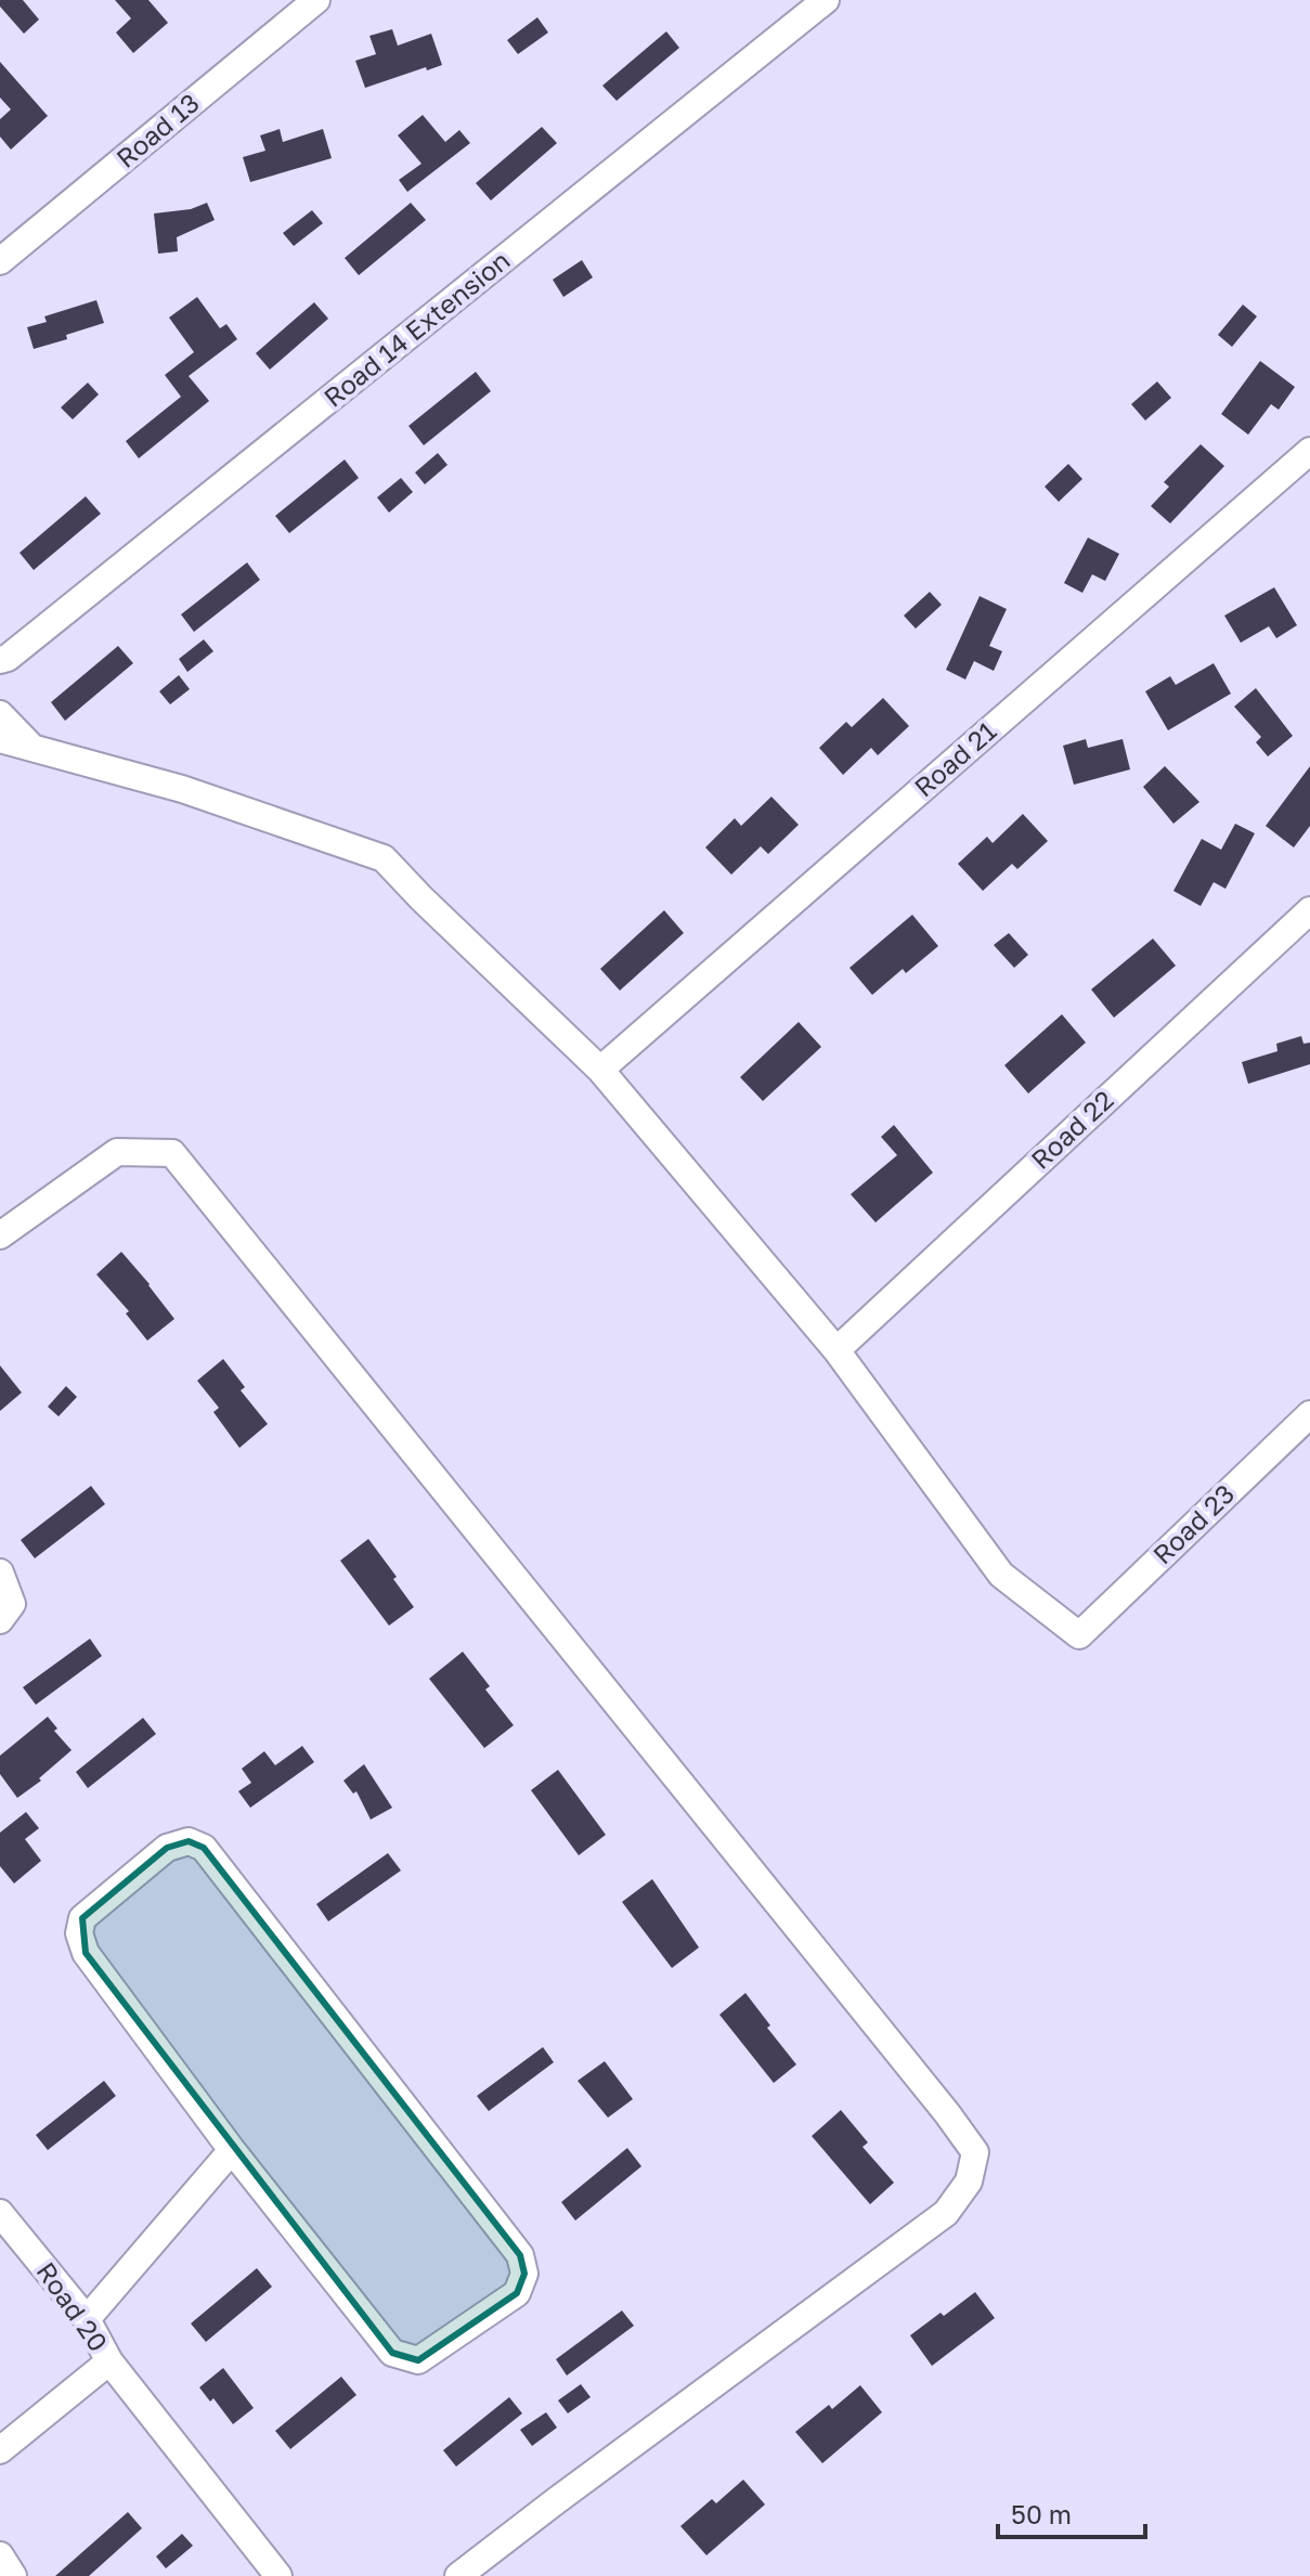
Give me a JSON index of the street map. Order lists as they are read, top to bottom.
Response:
{
  "streets": {
    "street": [
      "Road 13",
      "Road 14 Extension",
      "Road 21",
      "Road 22",
      "Road 23",
      "Road 20"
    ]
  },
  "crossings": [
    ["Road 22", "Road 23"]
  ],
  "scale_bar": "50 m"
}
